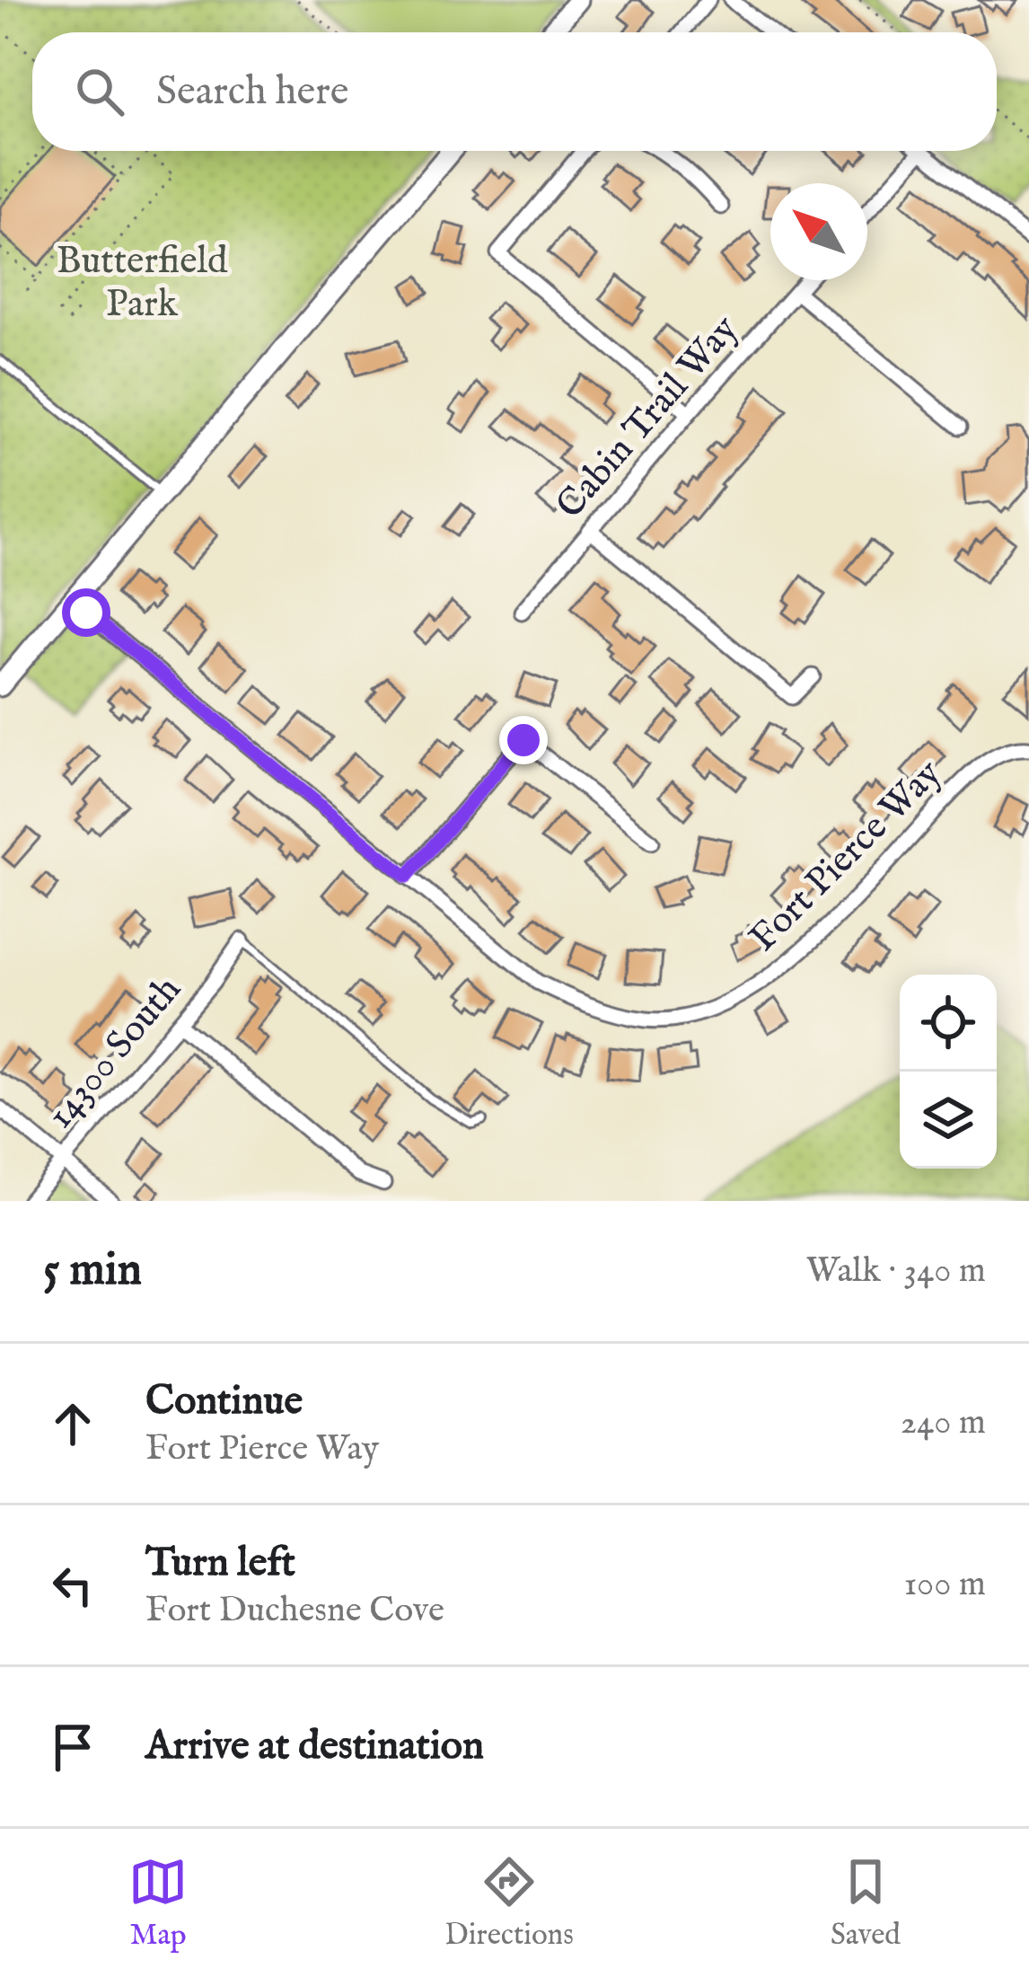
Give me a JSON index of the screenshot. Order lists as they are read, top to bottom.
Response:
{
  "streets": {
    "street": ["Cabin Trail Way", "Fort Pierce Way", "14300 South"]
  },
  "parks": ["Butterfield Park"],
  "north": "top left",
  "page": {
    "search": "Search here",
    "heading": ["5 min", "Walk · 340 m"],
    "list": [
      ["Continue", "Fort Pierce Way", "240 m"],
      ["Turn left", "Fort Duchesne Cove", "100 m"],
      "Arrive at destination"
    ],
    "nav": ["Map", "Directions", "Saved"]
  }
}
